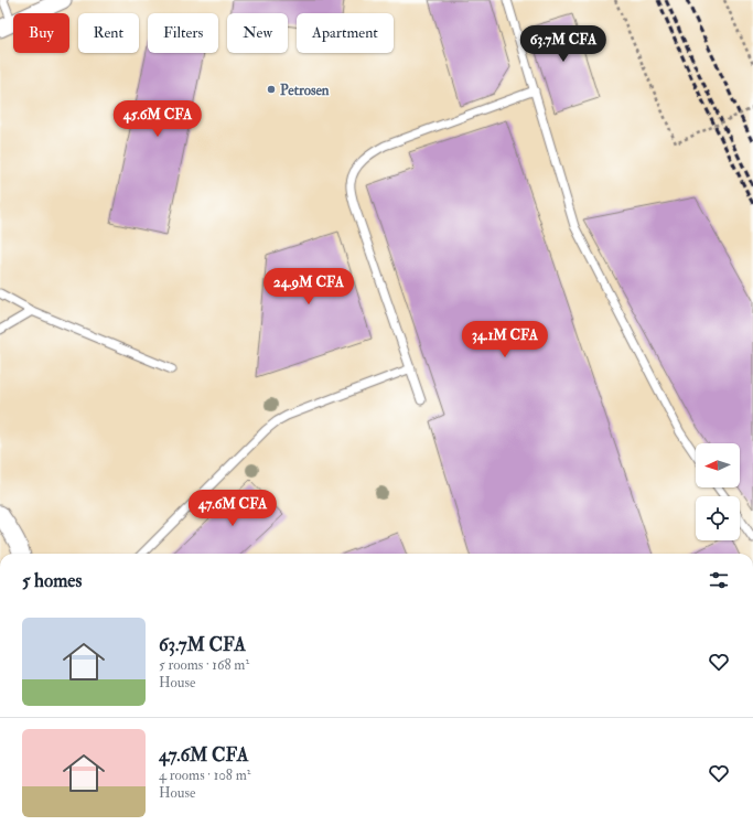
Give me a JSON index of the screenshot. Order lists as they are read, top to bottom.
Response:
{
  "places": ["Petrosen"],
  "north": "left",
  "page": {
    "chip": [
      "Buy",
      "Rent",
      "Filters",
      "New",
      "Apartment"
    ],
    "price": [
      "63.7M CFA",
      "45.6M CFA",
      "24.9M CFA",
      "34.1M CFA",
      "47.6M CFA"
    ],
    "heading": "5 homes",
    "list": [
      {
        "name": "63.7M CFA",
        "note": "5 rooms · 168 m² · House"
      },
      {
        "name": "47.6M CFA",
        "note": "4 rooms · 108 m² · House"
      }
    ]
  }
}
